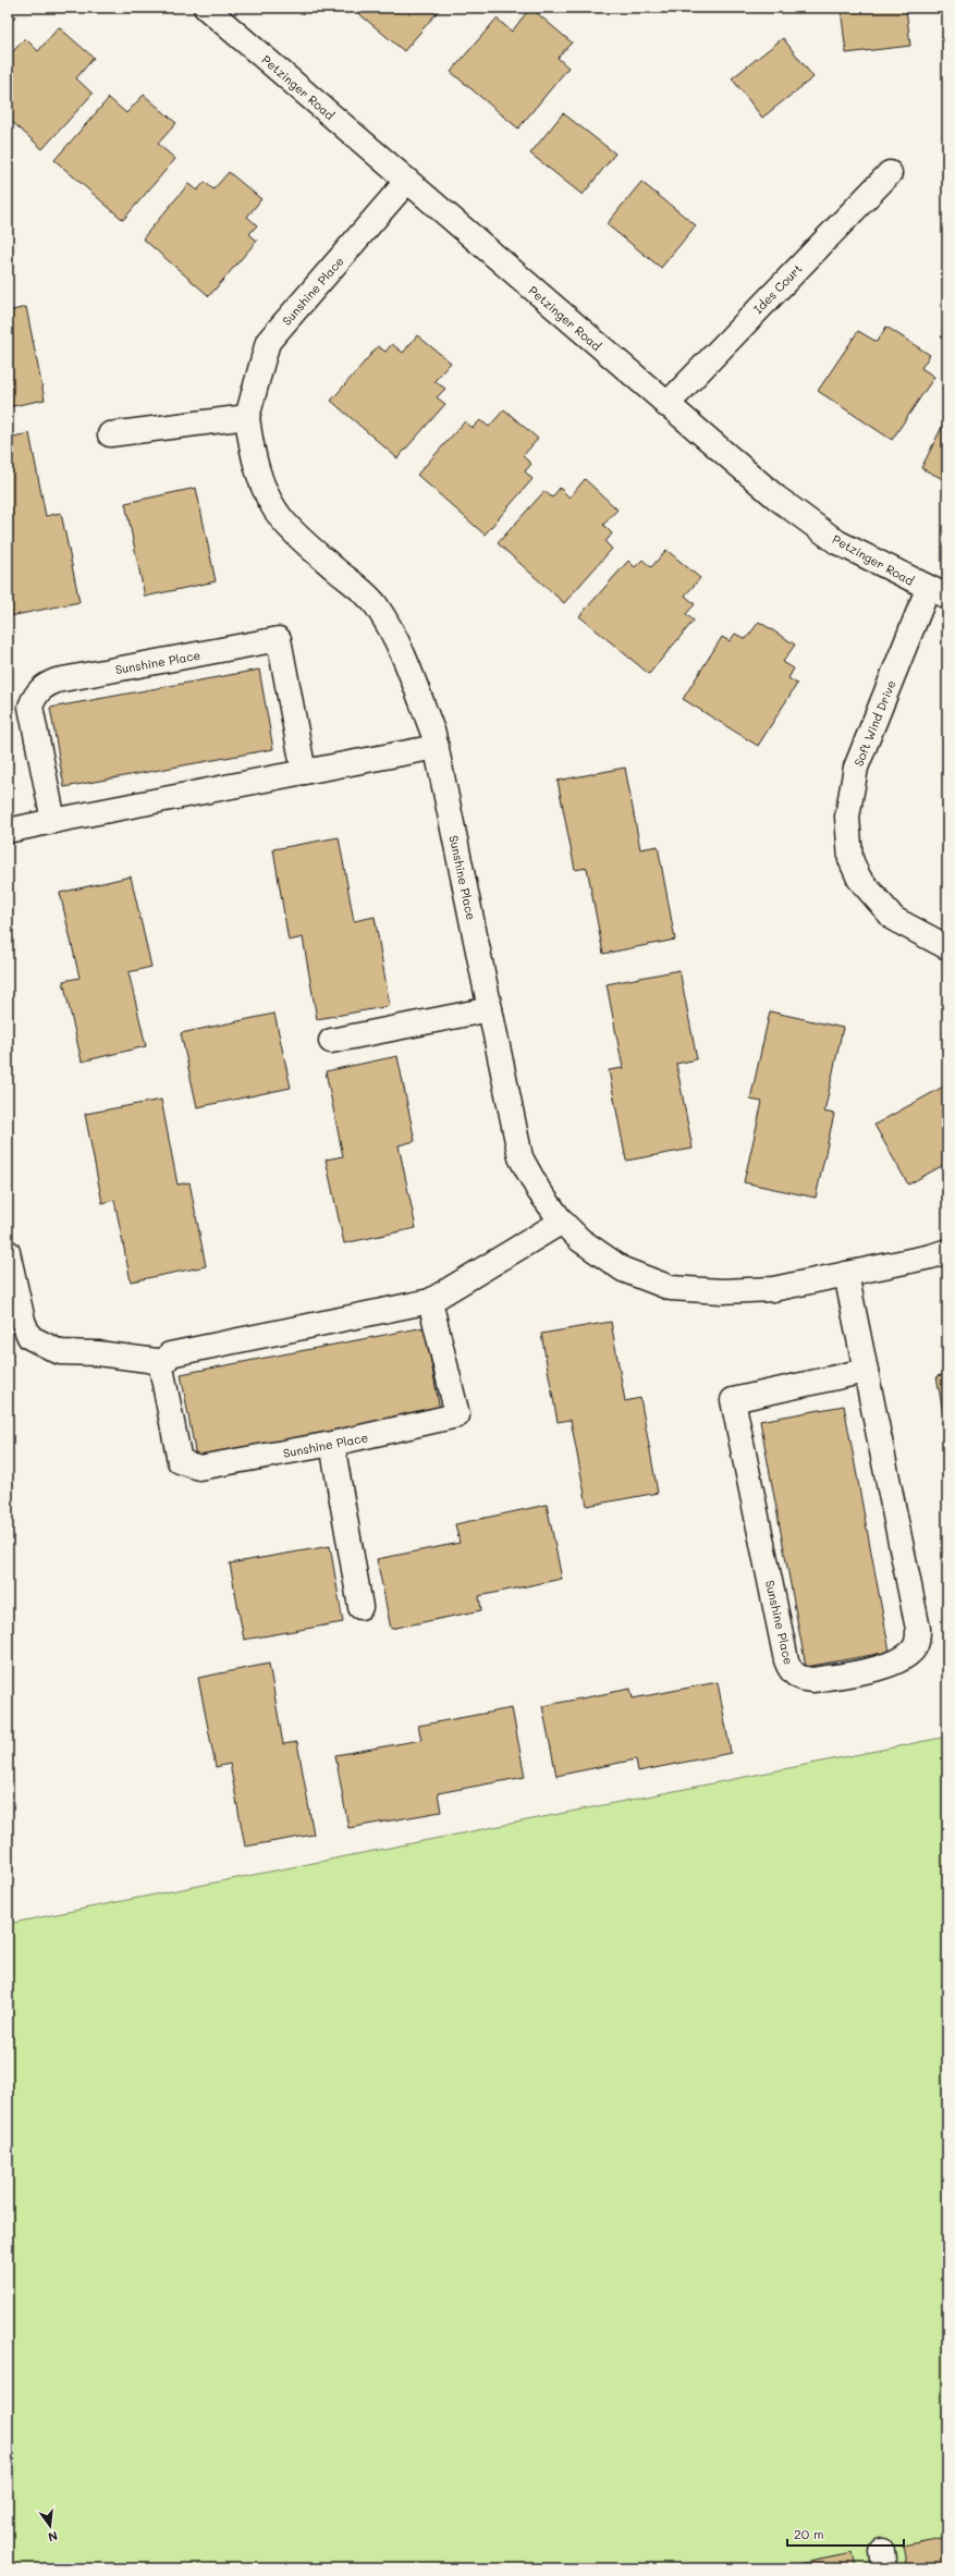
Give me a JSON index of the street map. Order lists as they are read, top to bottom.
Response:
{
  "streets": {
    "street": [
      "Petzinger Road",
      "Ides Court",
      "Sunshine Place",
      "Soft Wind Drive"
    ]
  },
  "crossings": [
    ["Petzinger Road", "Ides Court"],
    ["Petzinger Road", "Sunshine Place"],
    ["Petzinger Road", "Soft Wind Drive"]
  ],
  "scale_bar": "20 m",
  "north": "bottom"
}
